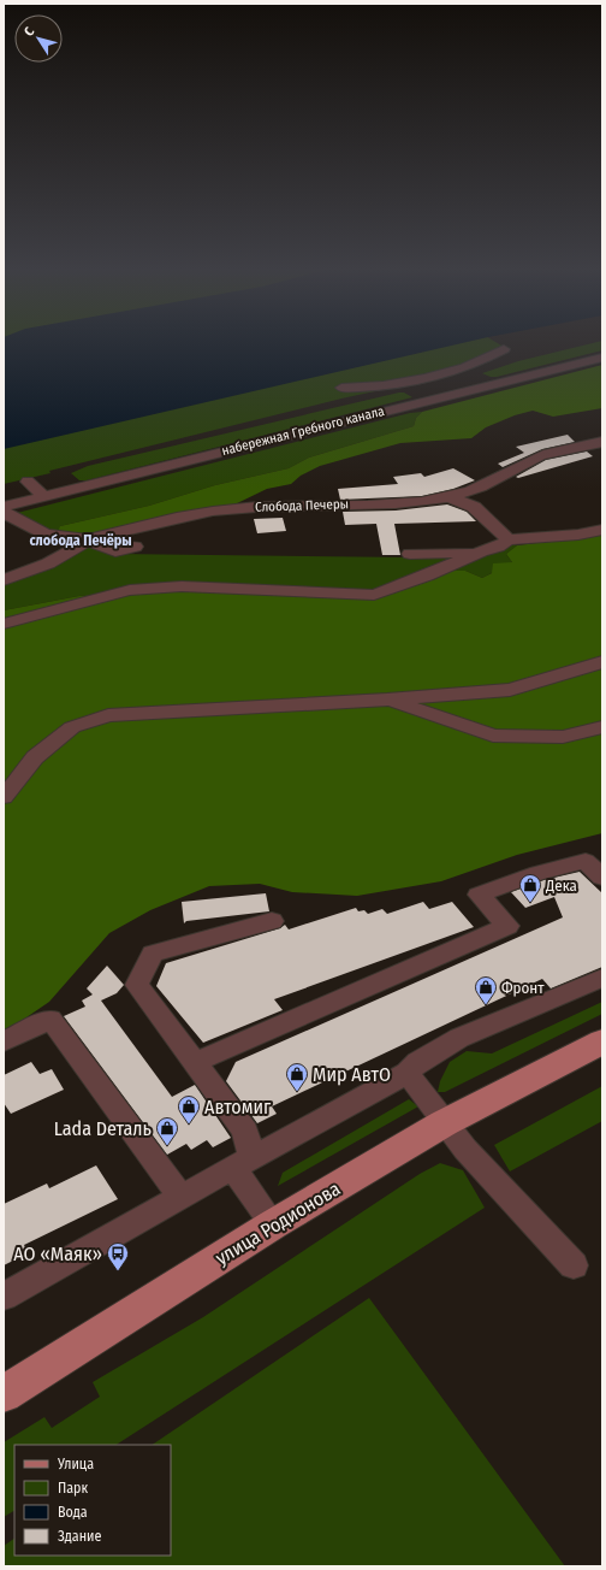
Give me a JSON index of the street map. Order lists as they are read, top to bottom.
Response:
{
  "streets": {
    "main road": ["улица Родионова"],
    "street": ["набережная Гребного канала", "Слобода Печеры"]
  },
  "districts": ["слобода Печёры"],
  "places": {
    "shop": [
      "Дека",
      "Фронт",
      "Мир АвтО",
      "Автомиг",
      "Lada Dеталь"
    ],
    "bus stop": ["АО «Маяк»"]
  },
  "legend": [
    "Улица",
    "Парк",
    "Вода",
    "Здание"
  ],
  "north": "top left"
}
